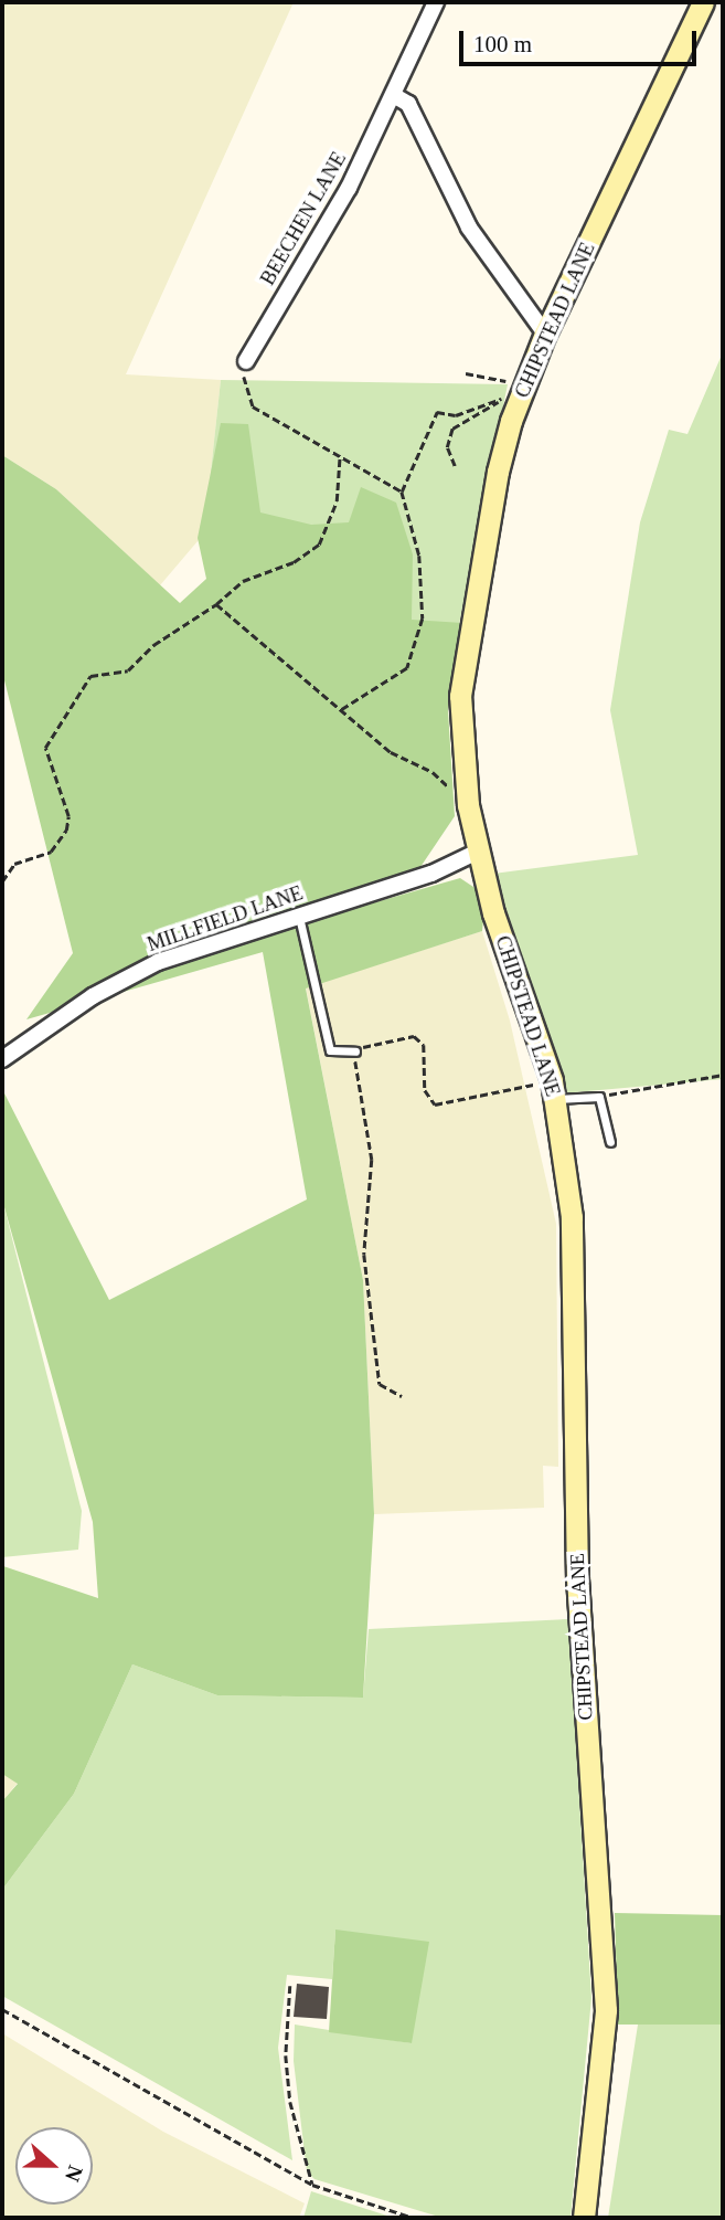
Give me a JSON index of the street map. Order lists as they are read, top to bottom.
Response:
{
  "streets": {
    "street": ["BEECHEN LANE", "CHIPSTEAD LANE", "MILLFIELD LANE"]
  },
  "crossings": [
    ["CHIPSTEAD LANE", "MILLFIELD LANE"]
  ],
  "scale_bar": "100 m",
  "north": "right"
}
